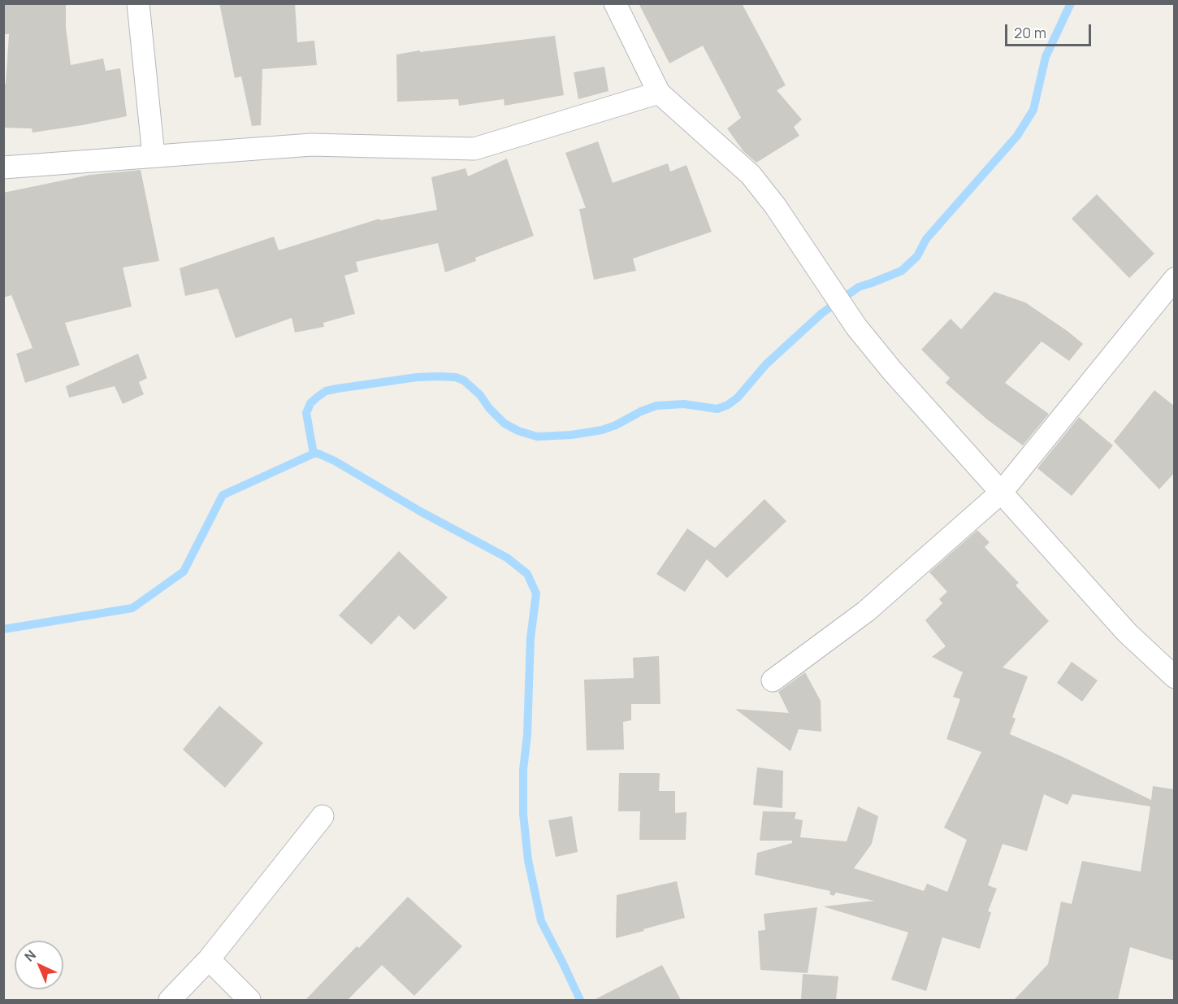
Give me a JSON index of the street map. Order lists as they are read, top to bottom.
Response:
{
  "scale_bar": "20 m",
  "north": "top left"
}
